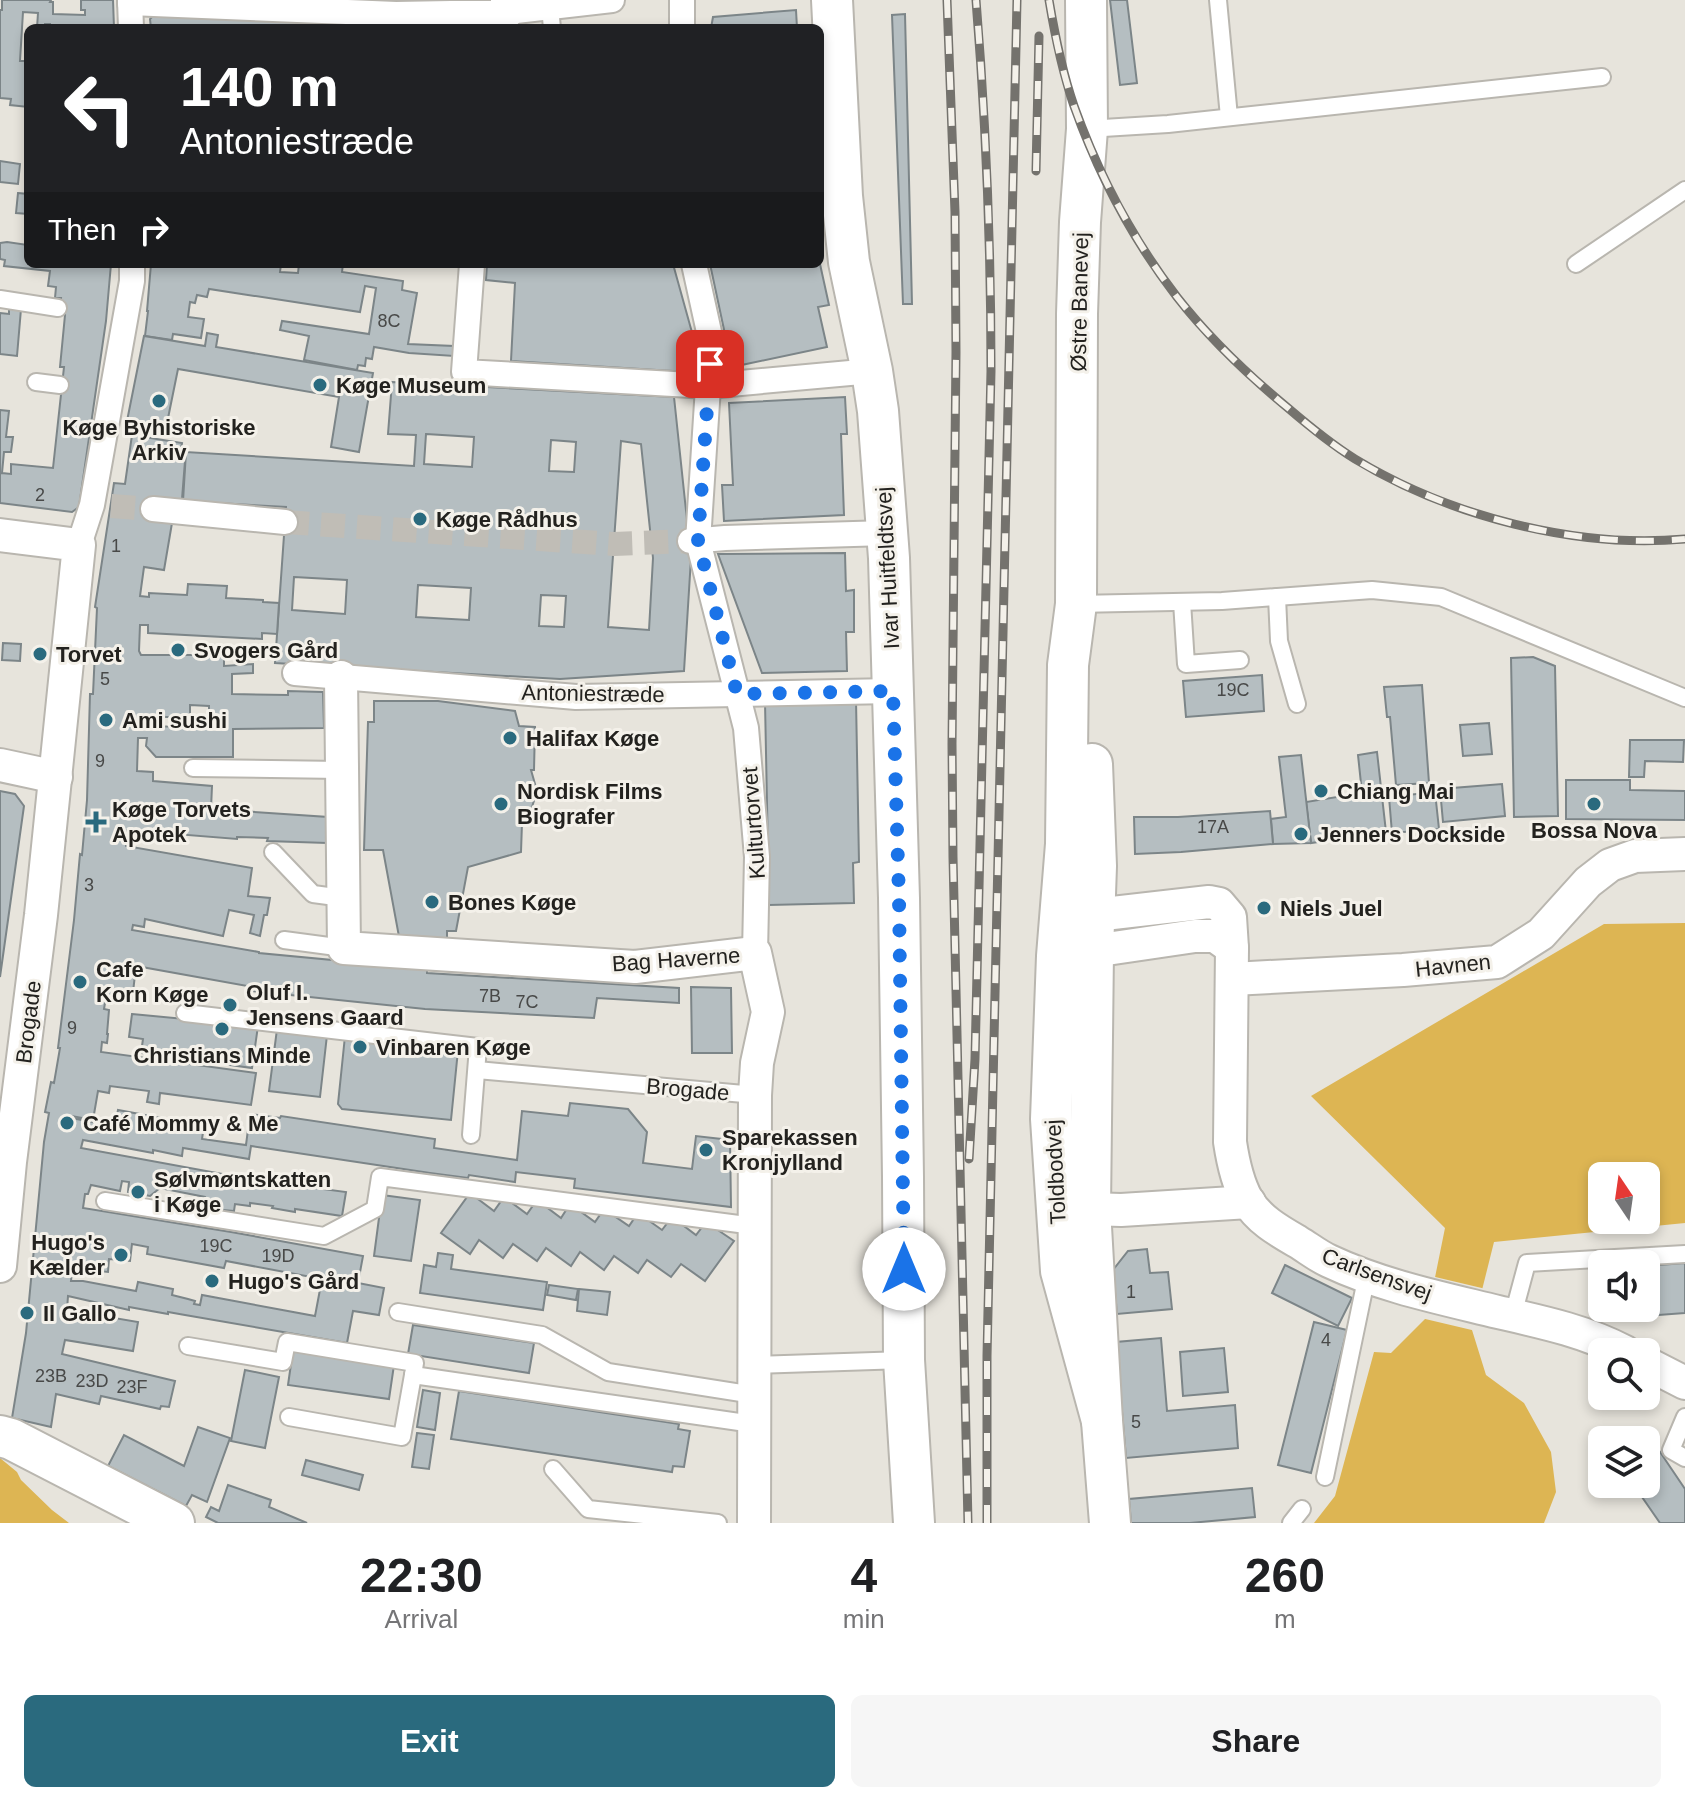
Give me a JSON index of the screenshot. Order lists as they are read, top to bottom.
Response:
{
  "streets": {
    "street": [
      "Østre Banevej",
      "Ivar Huitfeldtsvej",
      "Antoniestræde",
      "Kulturtorvet",
      "Bag Haverne",
      "Havnen",
      "Brogade",
      "Toldbodvej",
      "Carlsensvej"
    ]
  },
  "crossings": [
    ["Østre Banevej", "Toldbodvej"],
    ["Ivar Huitfeldtsvej", "Antoniestræde"],
    ["Antoniestræde", "Kulturtorvet"],
    ["Kulturtorvet", "Bag Haverne"],
    ["Bag Haverne", "Brogade"]
  ],
  "places": {
    "other": [
      "Køge Museum",
      "Køge Byhistoriske Arkiv",
      "Køge Rådhus",
      "Svogers Gård",
      "Torvet",
      "Ami sushi",
      "Halifax Køge",
      "Chiang Mai",
      "Nordisk Films Biografer",
      "Bossa Nova",
      "Jenners Dockside",
      "Bones Køge",
      "Niels Juel",
      "Cafe Korn Køge",
      "Oluf I. Jensens Gaard",
      "Christians Minde",
      "Vinbaren Køge",
      "Café Mommy & Me",
      "Sparekassen Kronjylland",
      "Sølvmøntskatten i Køge",
      "Hugo's Kælder",
      "Hugo's Gård",
      "Il Gallo"
    ],
    "health": ["Køge Torvets Apotek"]
  },
  "house_numbers": [
    "8C",
    "2",
    "1",
    "5",
    "19C",
    "9",
    "17A",
    "3",
    "7B",
    "7C",
    "9",
    "19C",
    "19D",
    "1",
    "4",
    "23B",
    "23D",
    "23F",
    "5"
  ],
  "north": "top",
  "page": {
    "turn": ["140 m", "Antoniestræde"],
    "then": "Then",
    "eta": [
      "22:30",
      "Arrival",
      "4",
      "min",
      "260",
      "m"
    ],
    "buttons": ["Exit", "Share"]
  }
}
